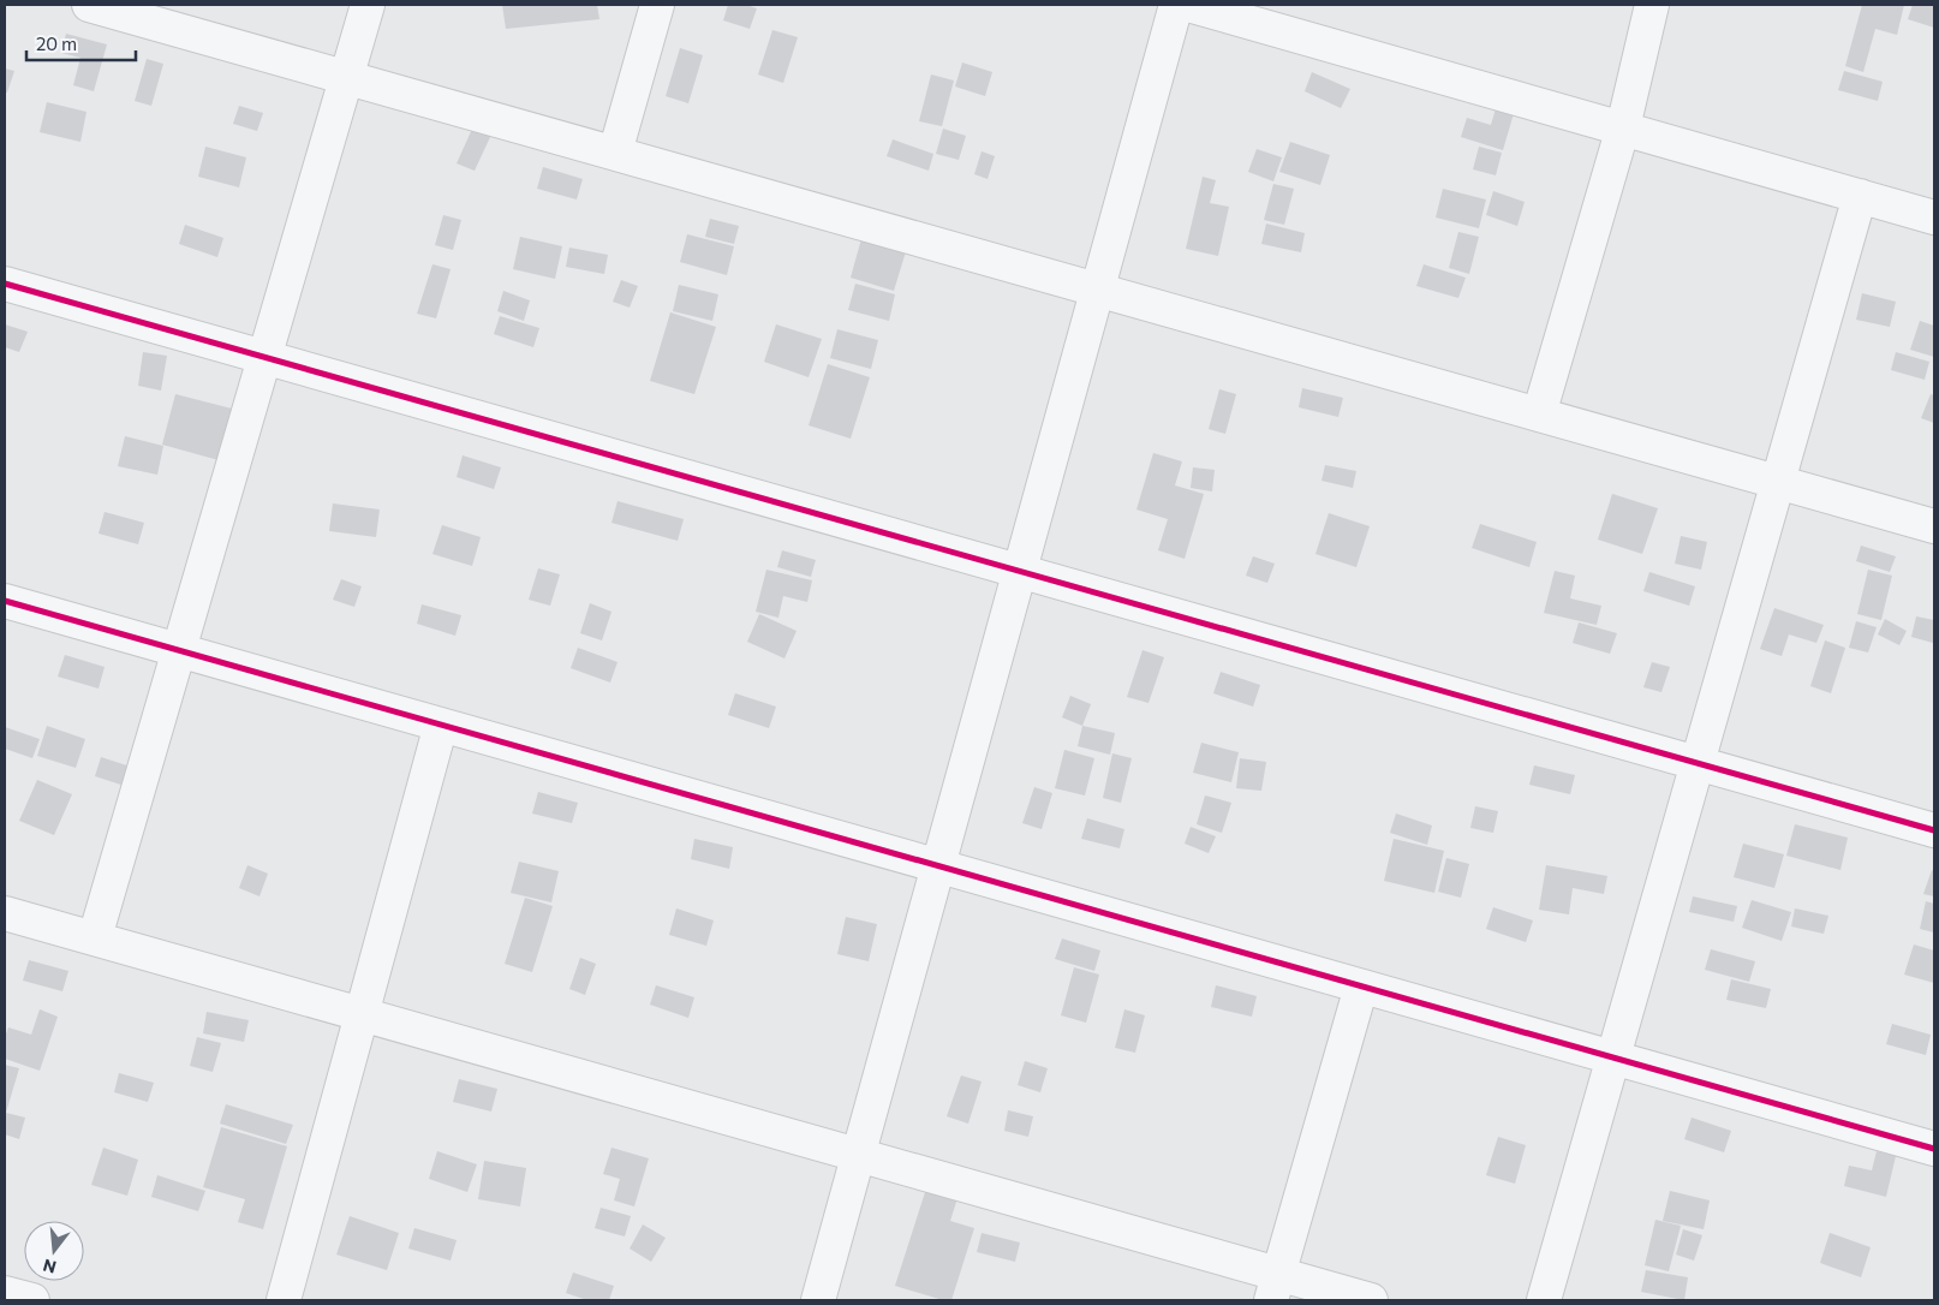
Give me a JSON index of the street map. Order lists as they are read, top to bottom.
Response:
{
  "scale_bar": "20 m",
  "north": "bottom"
}
